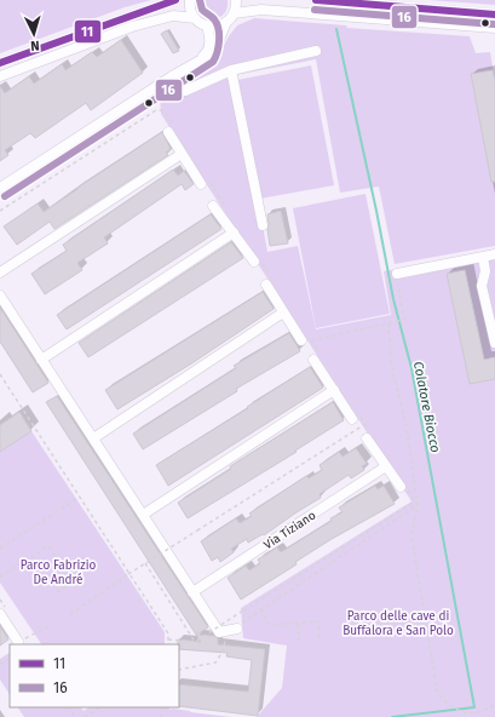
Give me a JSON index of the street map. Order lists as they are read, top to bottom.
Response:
{
  "streets": {
    "street": ["Via Tiziano"]
  },
  "water": ["Colatore Biocco"],
  "parks": ["Parco Fabrizio De André", "Parco delle cave di Buffalora e San Polo"],
  "lines": ["transit line 11", "transit line 16"],
  "legend": ["11", "16"],
  "north": "bottom"
}
